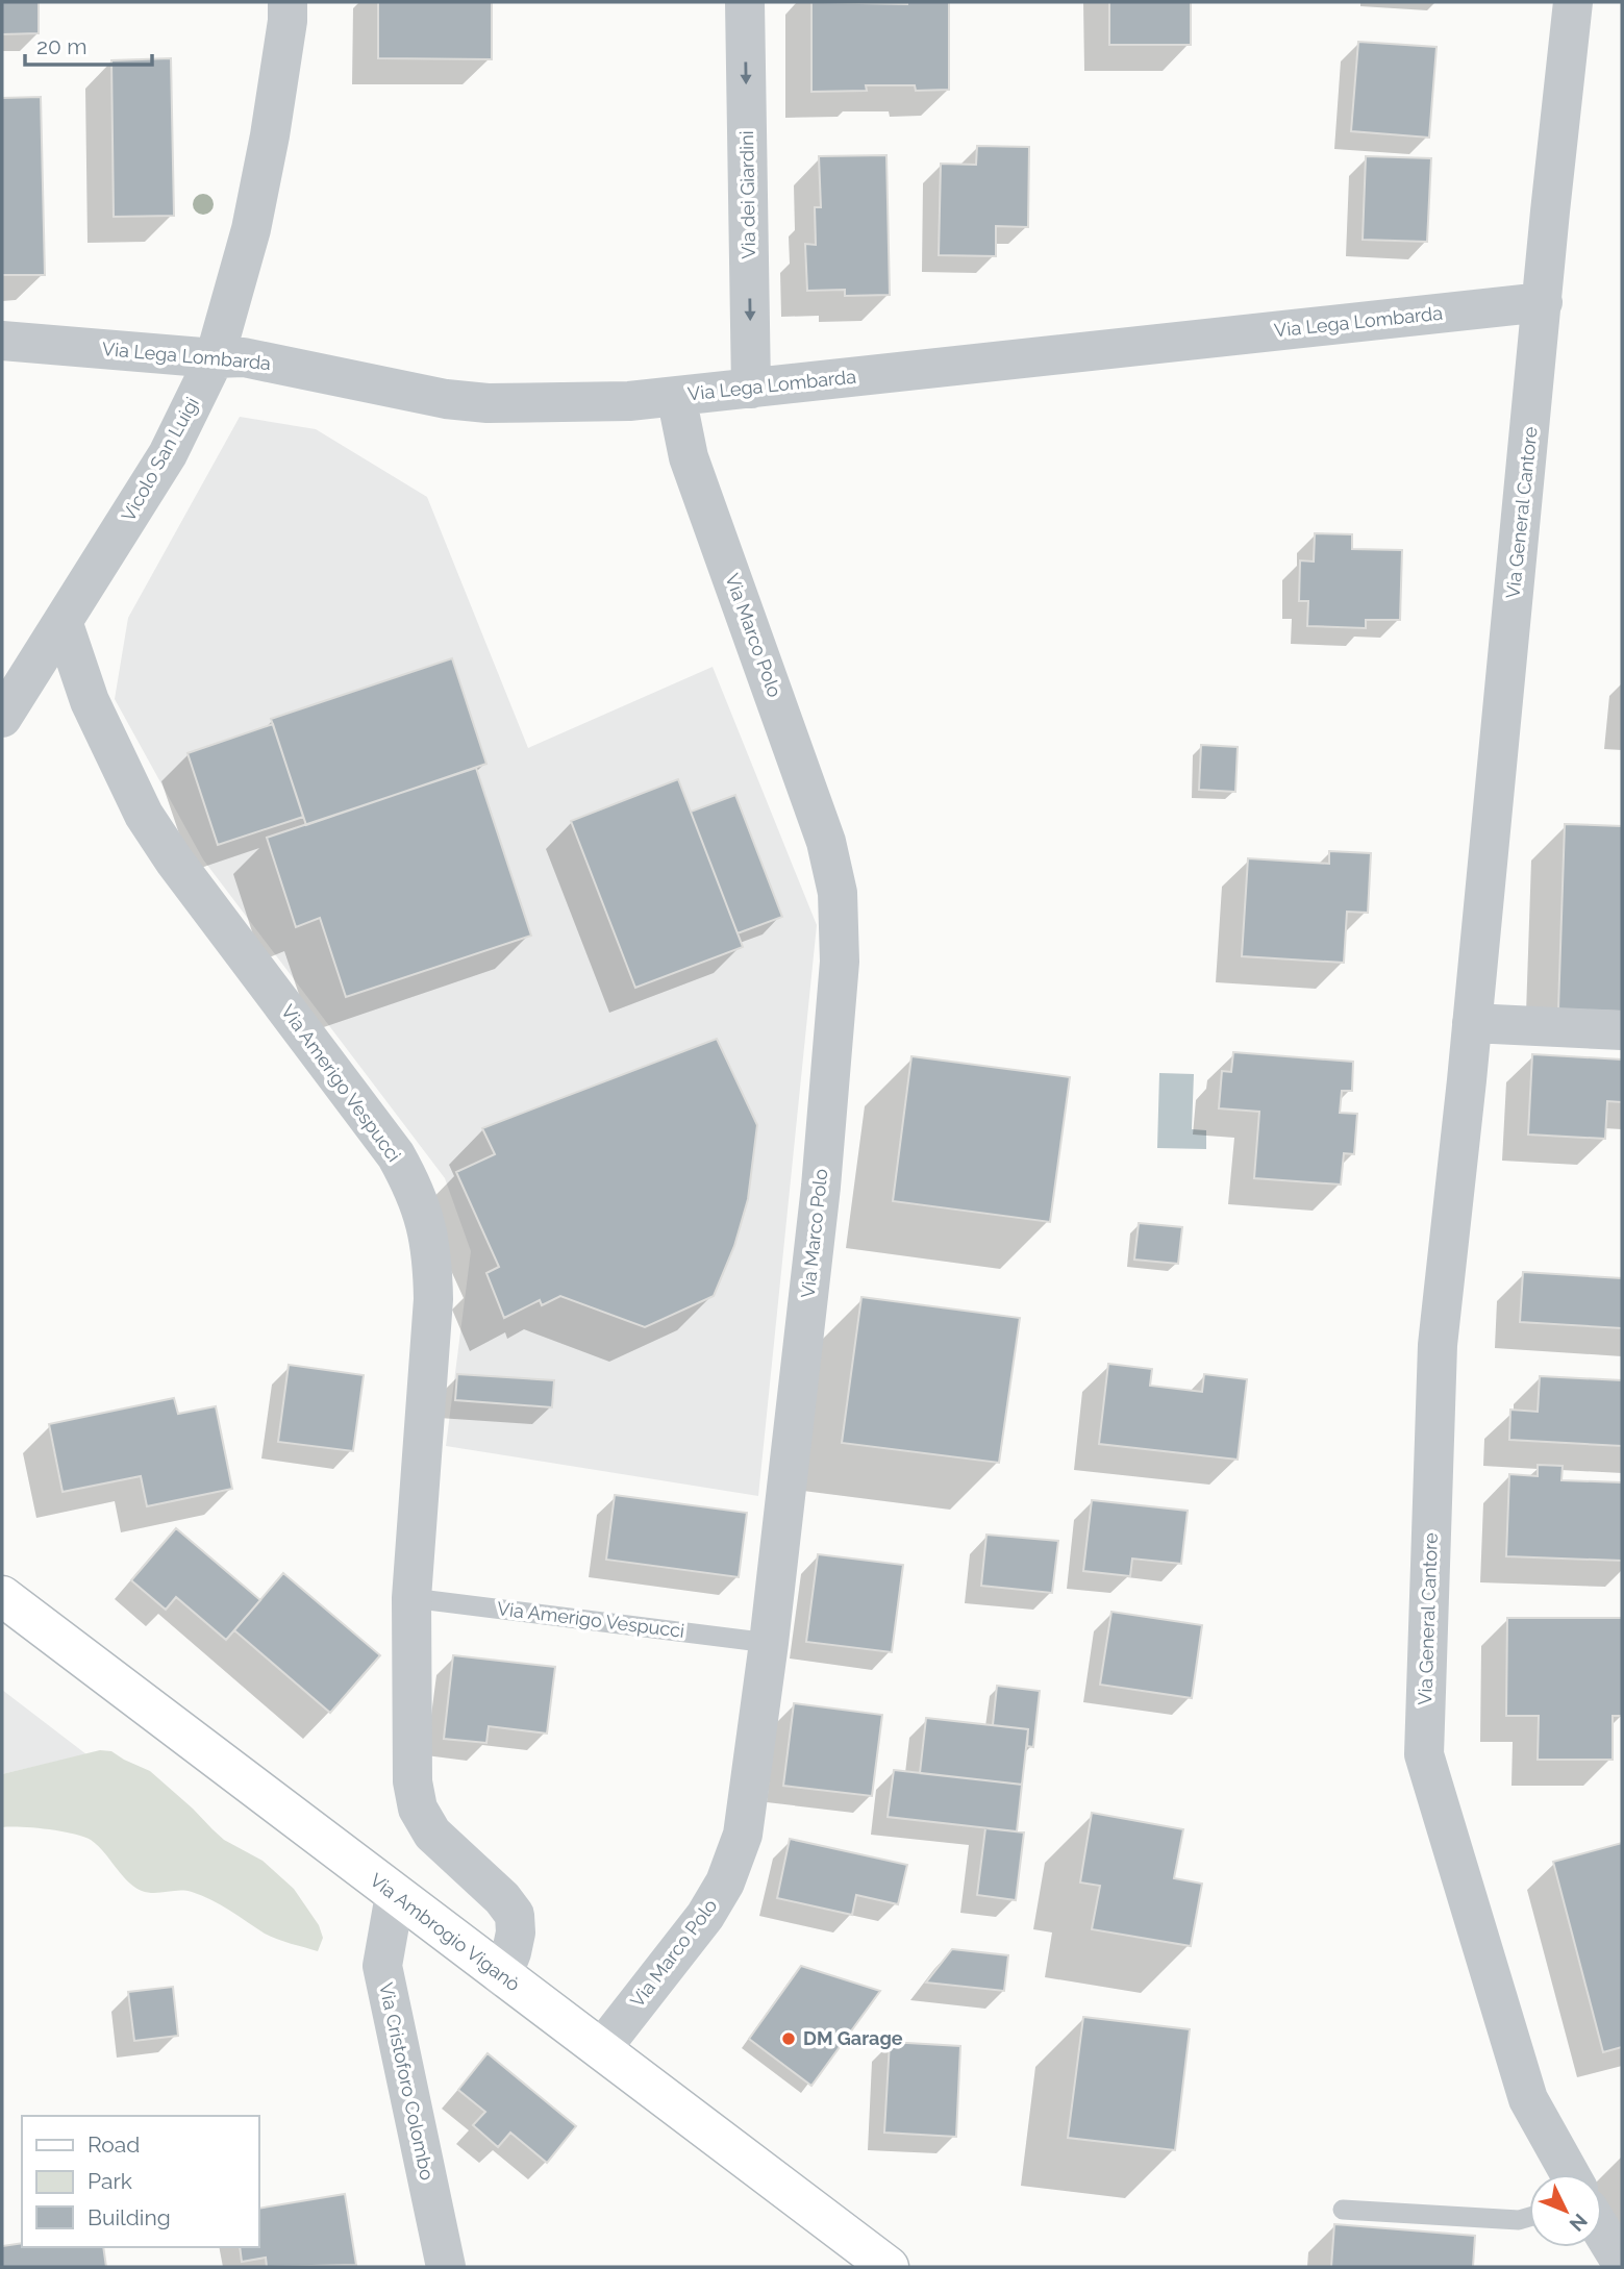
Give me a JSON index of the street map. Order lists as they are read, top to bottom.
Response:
{
  "streets": {
    "main road": ["Via Ambrogio Viganò"],
    "street": [
      "Via dei Giardini",
      "Via Lega Lombarda",
      "Vicolo San Luigi",
      "Via General Cantore",
      "Via Marco Polo",
      "Via Amerigo Vespucci",
      "Via Cristoforo Colombo"
    ]
  },
  "crossings": [
    ["Via dei Giardini", "Via Lega Lombarda"],
    ["Via Lega Lombarda", "Vicolo San Luigi"],
    ["Via Lega Lombarda", "Via General Cantore"],
    ["Via Lega Lombarda", "Via Marco Polo"],
    ["Vicolo San Luigi", "Via Amerigo Vespucci"],
    ["Via Marco Polo", "Via Amerigo Vespucci"],
    ["Via Marco Polo", "Via Ambrogio Viganò"],
    ["Via Amerigo Vespucci", "Via Ambrogio Viganò"],
    ["Via Ambrogio Viganò", "Via Cristoforo Colombo"]
  ],
  "one_way": ["Via dei Giardini"],
  "places": ["DM Garage"],
  "legend": ["Road", "Park", "Building"],
  "scale_bar": "20 m",
  "north": "bottom right"
}
